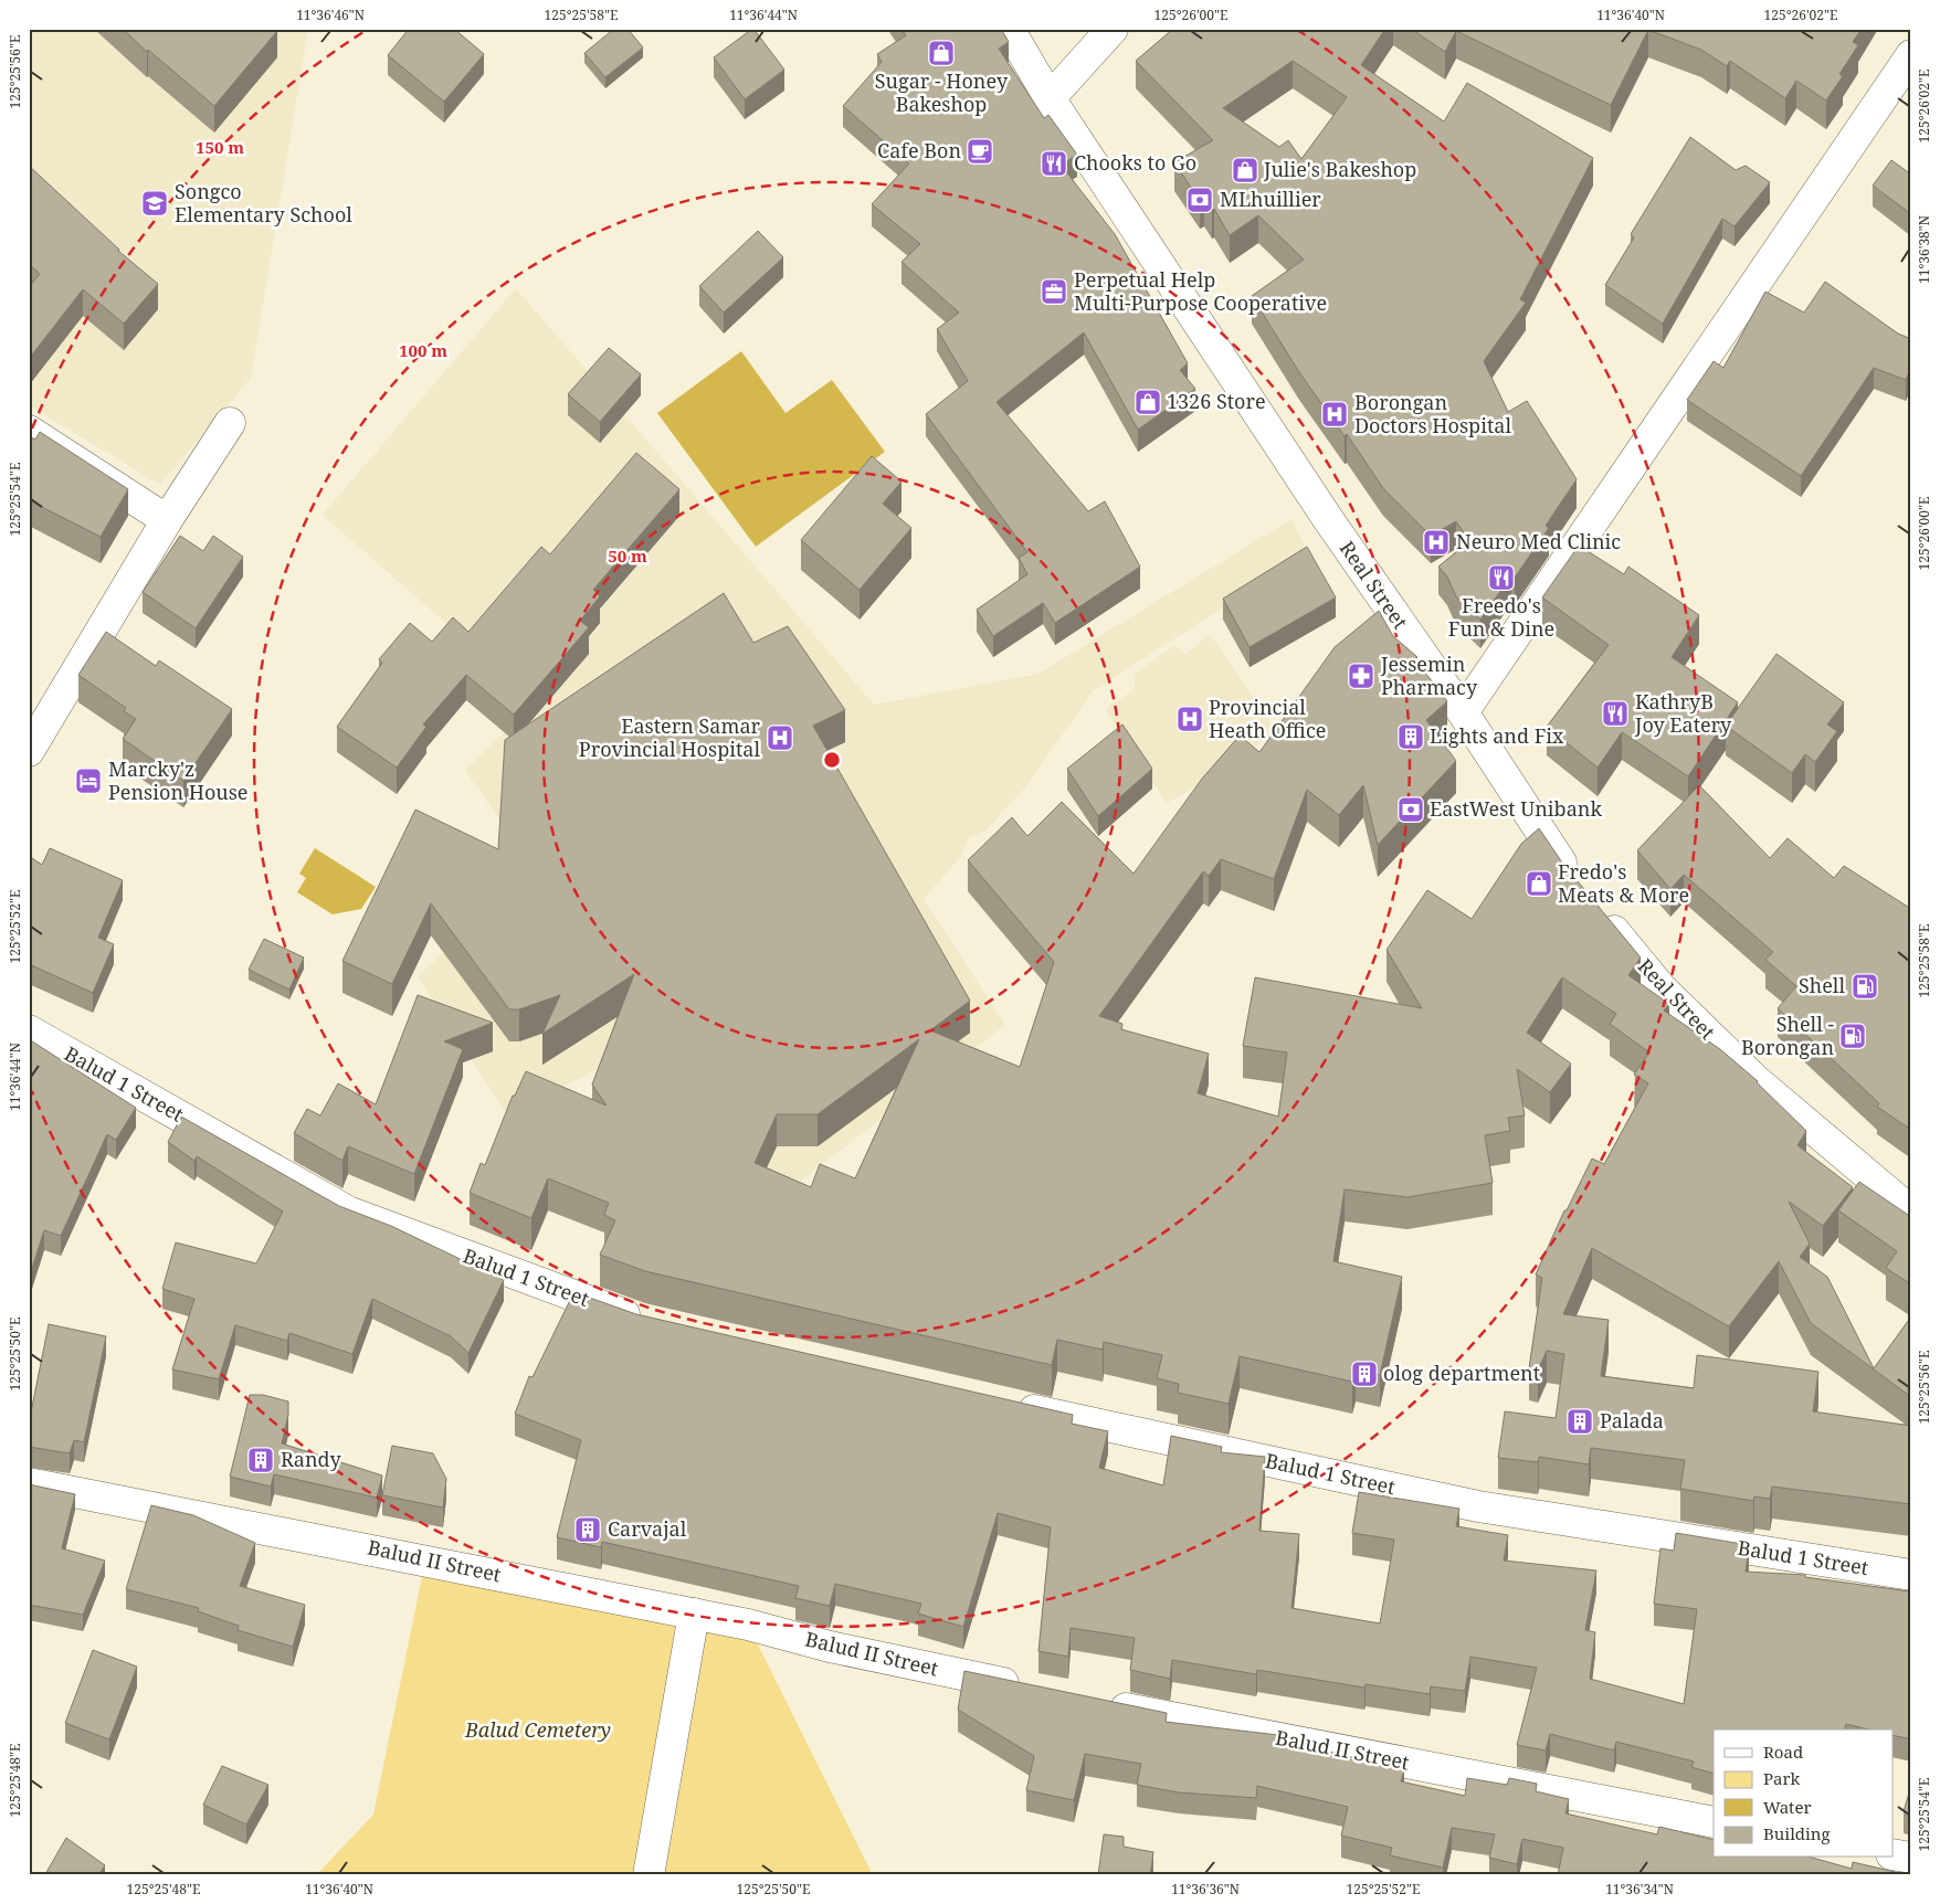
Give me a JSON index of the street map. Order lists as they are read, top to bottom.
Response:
{
  "streets": {
    "street": ["Real Street", "Balud 1 Street", "Balud II Street"]
  },
  "parks": ["Balud Cemetery"],
  "places": {
    "shop": [
      "Sugar - Honey Bakeshop",
      "Julie's Bakeshop",
      "1326 Store",
      "Fredo's Meats & More"
    ],
    "cafe": ["Cafe Bon"],
    "restaurant": ["Chooks to Go", "Freedo's Fun & Dine", "KathryB Joy Eatery"],
    "bank": ["MLhuillier", "EastWest Unibank"],
    "school or university": ["Songco Elementary School"],
    "office": ["Perpetual Help Multi-Purpose Cooperative"],
    "hospital": [
      "Borongan Doctors Hospital",
      "Neuro Med Clinic",
      "Provincial Heath Office",
      "Eastern Samar Provincial Hospital"
    ],
    "pharmacy": ["Jessemin Pharmacy"],
    "building": [
      "Lights and Fix",
      "olog department",
      "Palada",
      "Randy",
      "Carvajal"
    ],
    "hotel": ["Marcky'z Pension House"],
    "fuel station": ["Shell", "Shell - Borongan"]
  },
  "legend": [
    "Road",
    "Park",
    "Water",
    "Building"
  ],
  "coordinates": [
    "11°36'46\"N",
    "125°25'58\"E",
    "11°36'44\"N",
    "125°26'00\"E",
    "11°36'40\"N",
    "125°26'02\"E",
    "125°25'56\"E",
    "11°36'38\"N",
    "125°25'54\"E",
    "125°25'52\"E",
    "125°25'50\"E",
    "125°25'48\"E",
    "11°36'36\"N",
    "11°36'34\"N"
  ],
  "rings": ["150 m", "100 m", "50 m"]
}
